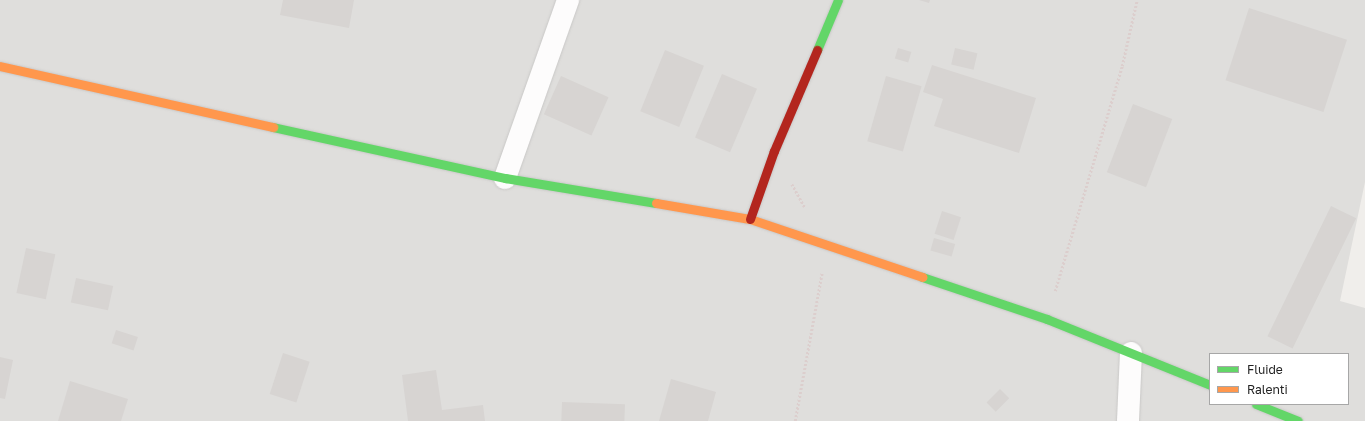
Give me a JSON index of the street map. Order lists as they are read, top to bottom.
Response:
{
  "legend": ["Fluide", "Ralenti"]
}
